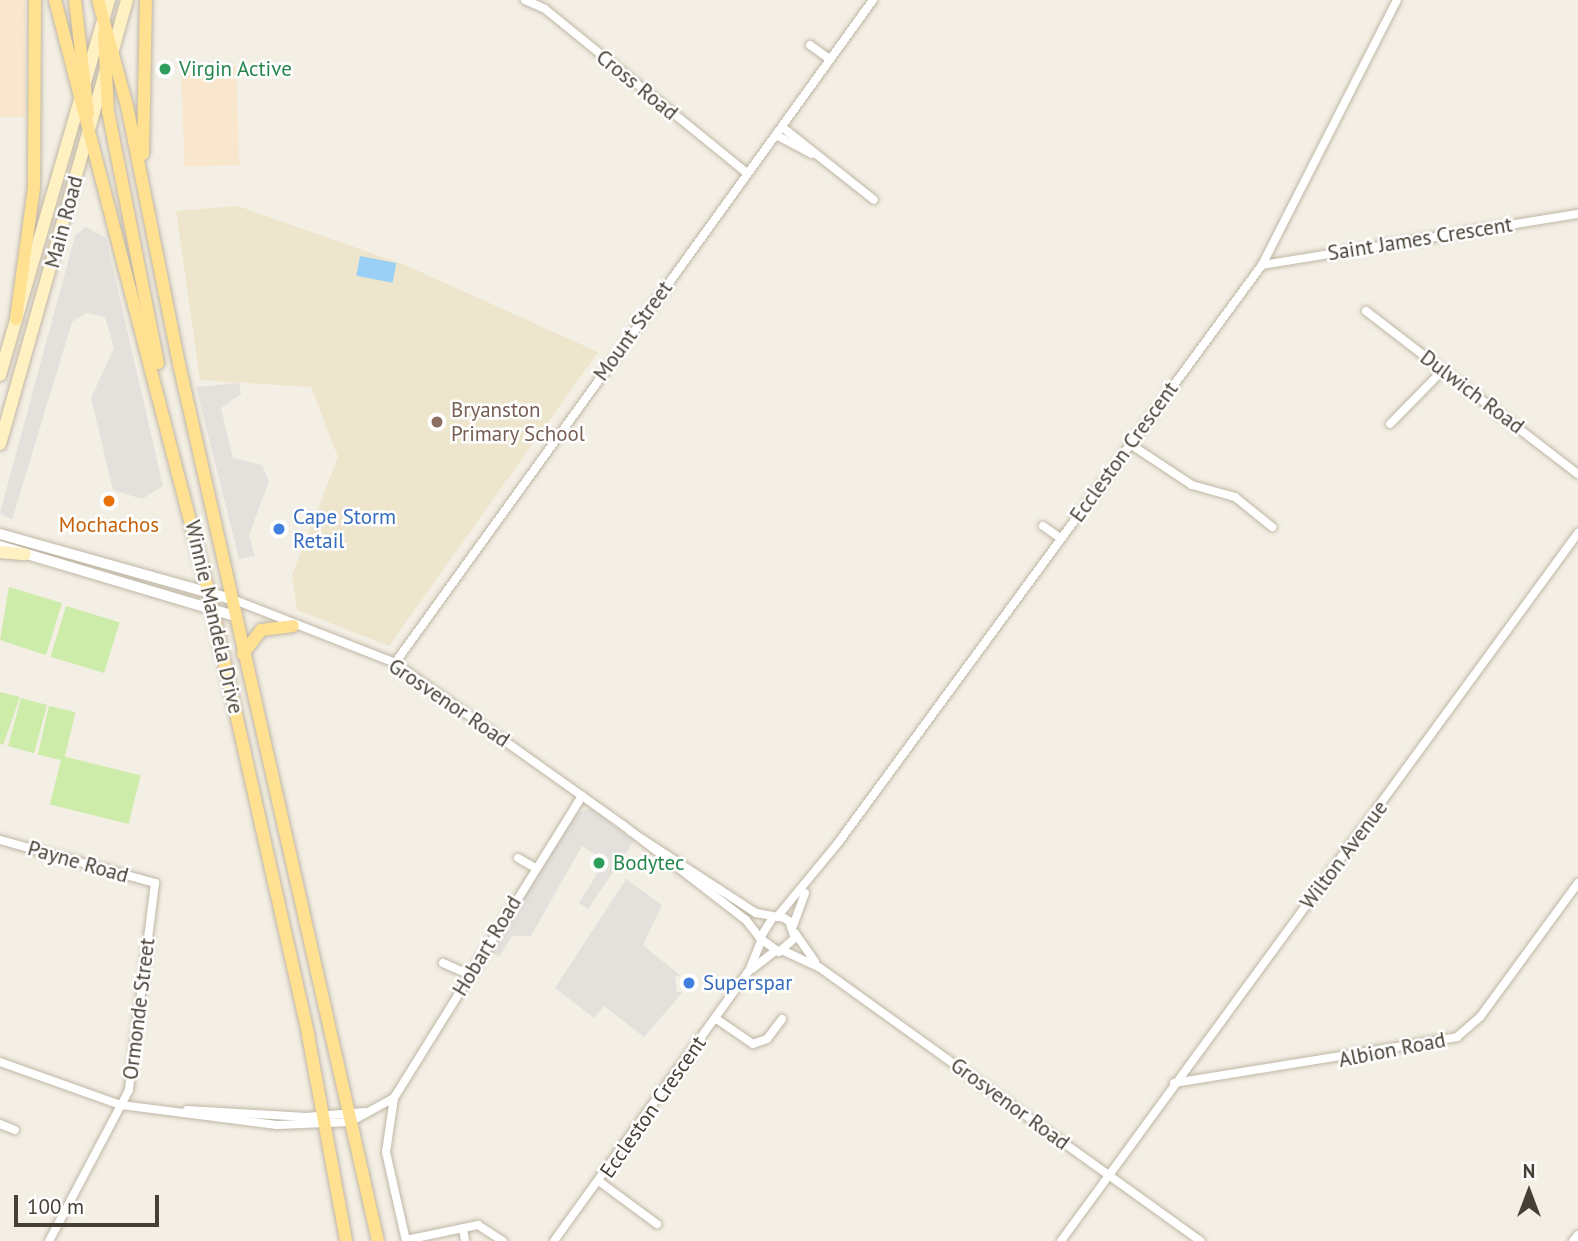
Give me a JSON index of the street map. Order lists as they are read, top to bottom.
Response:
{
  "streets": {
    "main road": ["Main Road", "Winnie Mandela Drive"],
    "street": [
      "Cross Road",
      "Saint James Crescent",
      "Mount Street",
      "Dulwich Road",
      "Eccleston Crescent",
      "Grosvenor Road",
      "Wilton Avenue",
      "Payne Road",
      "Hobart Road",
      "Ormonde Street",
      "Albion Road"
    ]
  },
  "crossings": [
    ["Cross Road", "Mount Street"],
    ["Main Road", "Winnie Mandela Drive"],
    ["Saint James Crescent", "Eccleston Crescent"],
    ["Mount Street", "Grosvenor Road"],
    ["Eccleston Crescent", "Grosvenor Road"],
    ["Winnie Mandela Drive", "Grosvenor Road"],
    ["Grosvenor Road", "Wilton Avenue"],
    ["Grosvenor Road", "Hobart Road"],
    ["Wilton Avenue", "Albion Road"],
    ["Payne Road", "Ormonde Street"]
  ],
  "places": [
    "Virgin Active",
    "Bryanston Primary School",
    "Mochachos",
    "Cape Storm Retail",
    "Bodytec",
    "Superspar"
  ],
  "scale_bar": "100 m",
  "north": "top"
}
